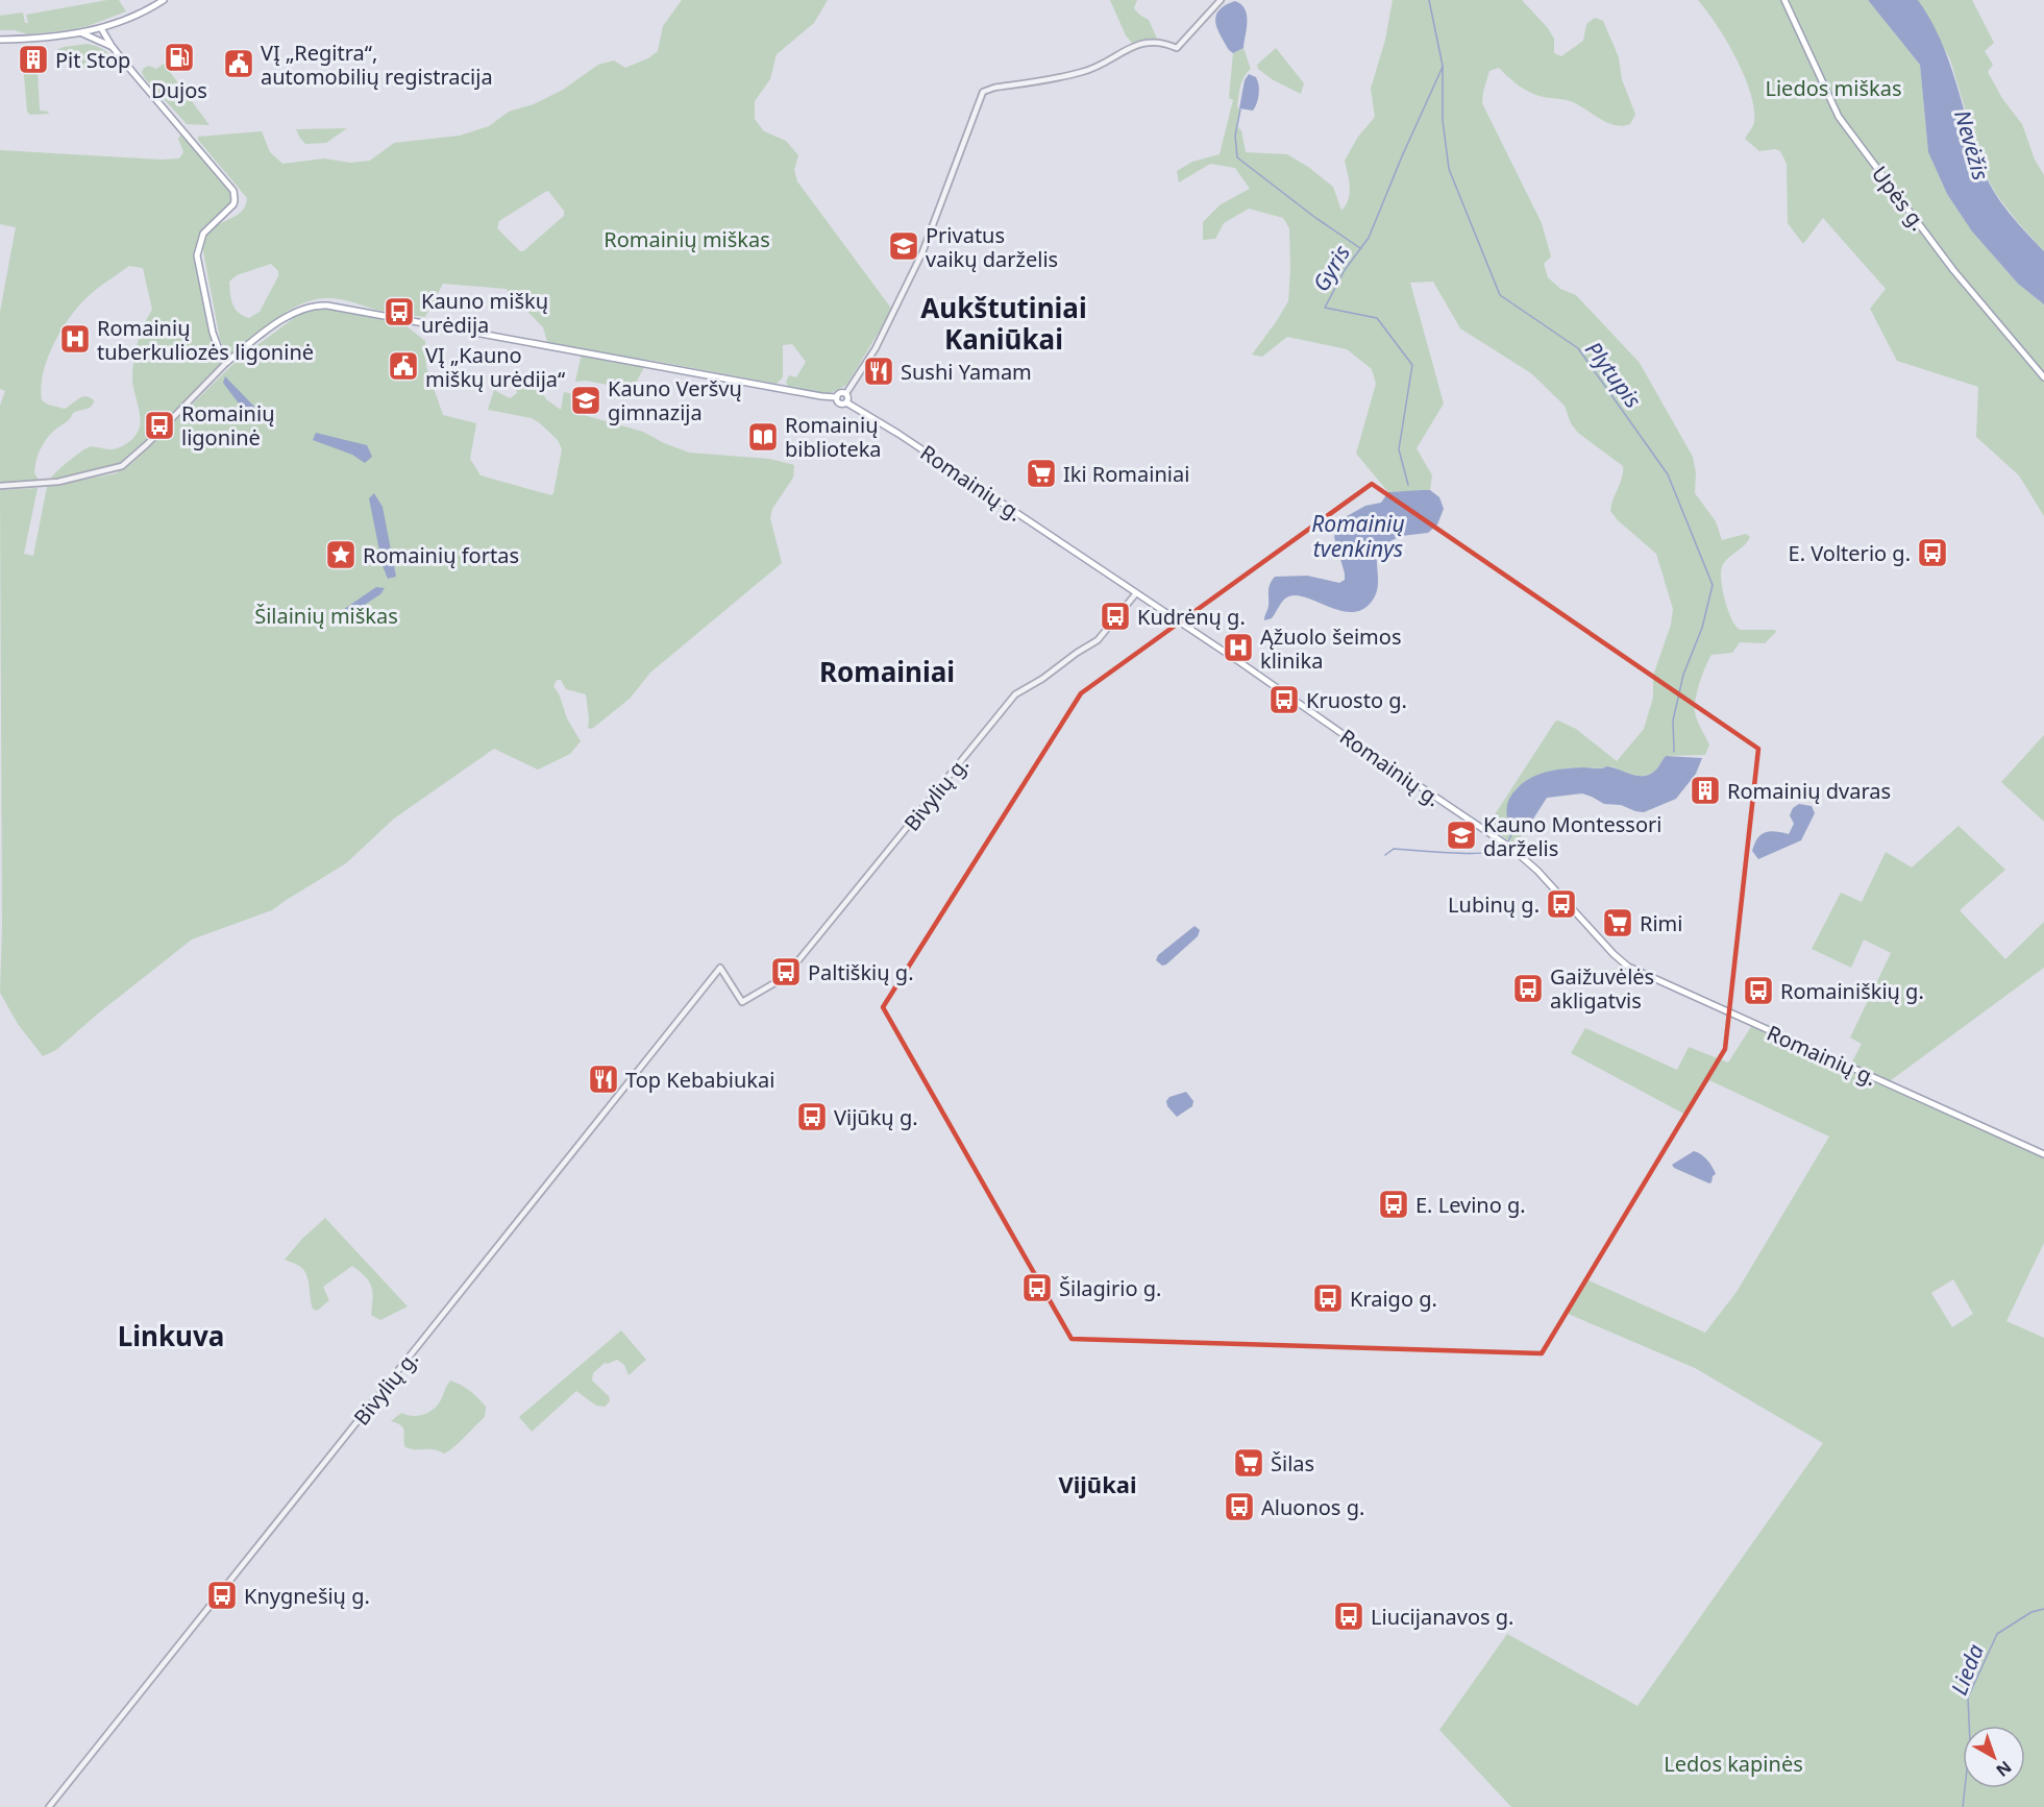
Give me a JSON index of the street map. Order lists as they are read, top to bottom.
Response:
{
  "streets": {
    "main road": ["Upės g.", "Romainių g."],
    "street": ["Bivylių g."]
  },
  "crossings": [
    ["Romainių g.", "Bivylių g."]
  ],
  "districts": [
    "Aukštutiniai Kaniūkai",
    "Romainiai",
    "Linkuva",
    "Vijūkai"
  ],
  "water": [
    "Nevėžis",
    "Gyris",
    "Plytupis",
    "Romainių tvenkinys",
    "Lieda"
  ],
  "parks": [
    "Liedos miškas",
    "Romainių miškas",
    "Šilainių miškas",
    "Ledos kapinės"
  ],
  "places": {
    "fuel station": ["Dujos"],
    "building": ["Pit Stop", "Romainių dvaras"],
    "public building": ["VĮ „Regitra“, automobilių registracija", "VĮ „Kauno miškų urėdija“"],
    "school or university": ["Privatus vaikų darželis", "Kauno Veršvų gimnazija", "Kauno Montessori darželis"],
    "bus stop": [
      "Kauno miškų urėdija",
      "Romainių ligoninė",
      "E. Volterio g.",
      "Kudrėnų g.",
      "Kruosto g.",
      "Lubinų g.",
      "Paltiškių g.",
      "Gaižuvėlės akligatvis",
      "Romainiškių g.",
      "Vijūkų g.",
      "E. Levino g.",
      "Šilagirio g.",
      "Kraigo g.",
      "Aluonos g.",
      "Knygnešių g.",
      "Liucijanavos g."
    ],
    "hospital": ["Romainių tuberkuliozės ligoninė", "Ąžuolo šeimos klinika"],
    "restaurant": ["Sushi Yamam", "Top Kebabiukai"],
    "library": ["Romainių biblioteka"],
    "supermarket": ["Iki Romainiai", "Rimi", "Šilas"],
    "place": ["Romainių fortas"]
  },
  "north": "bottom right"
}
